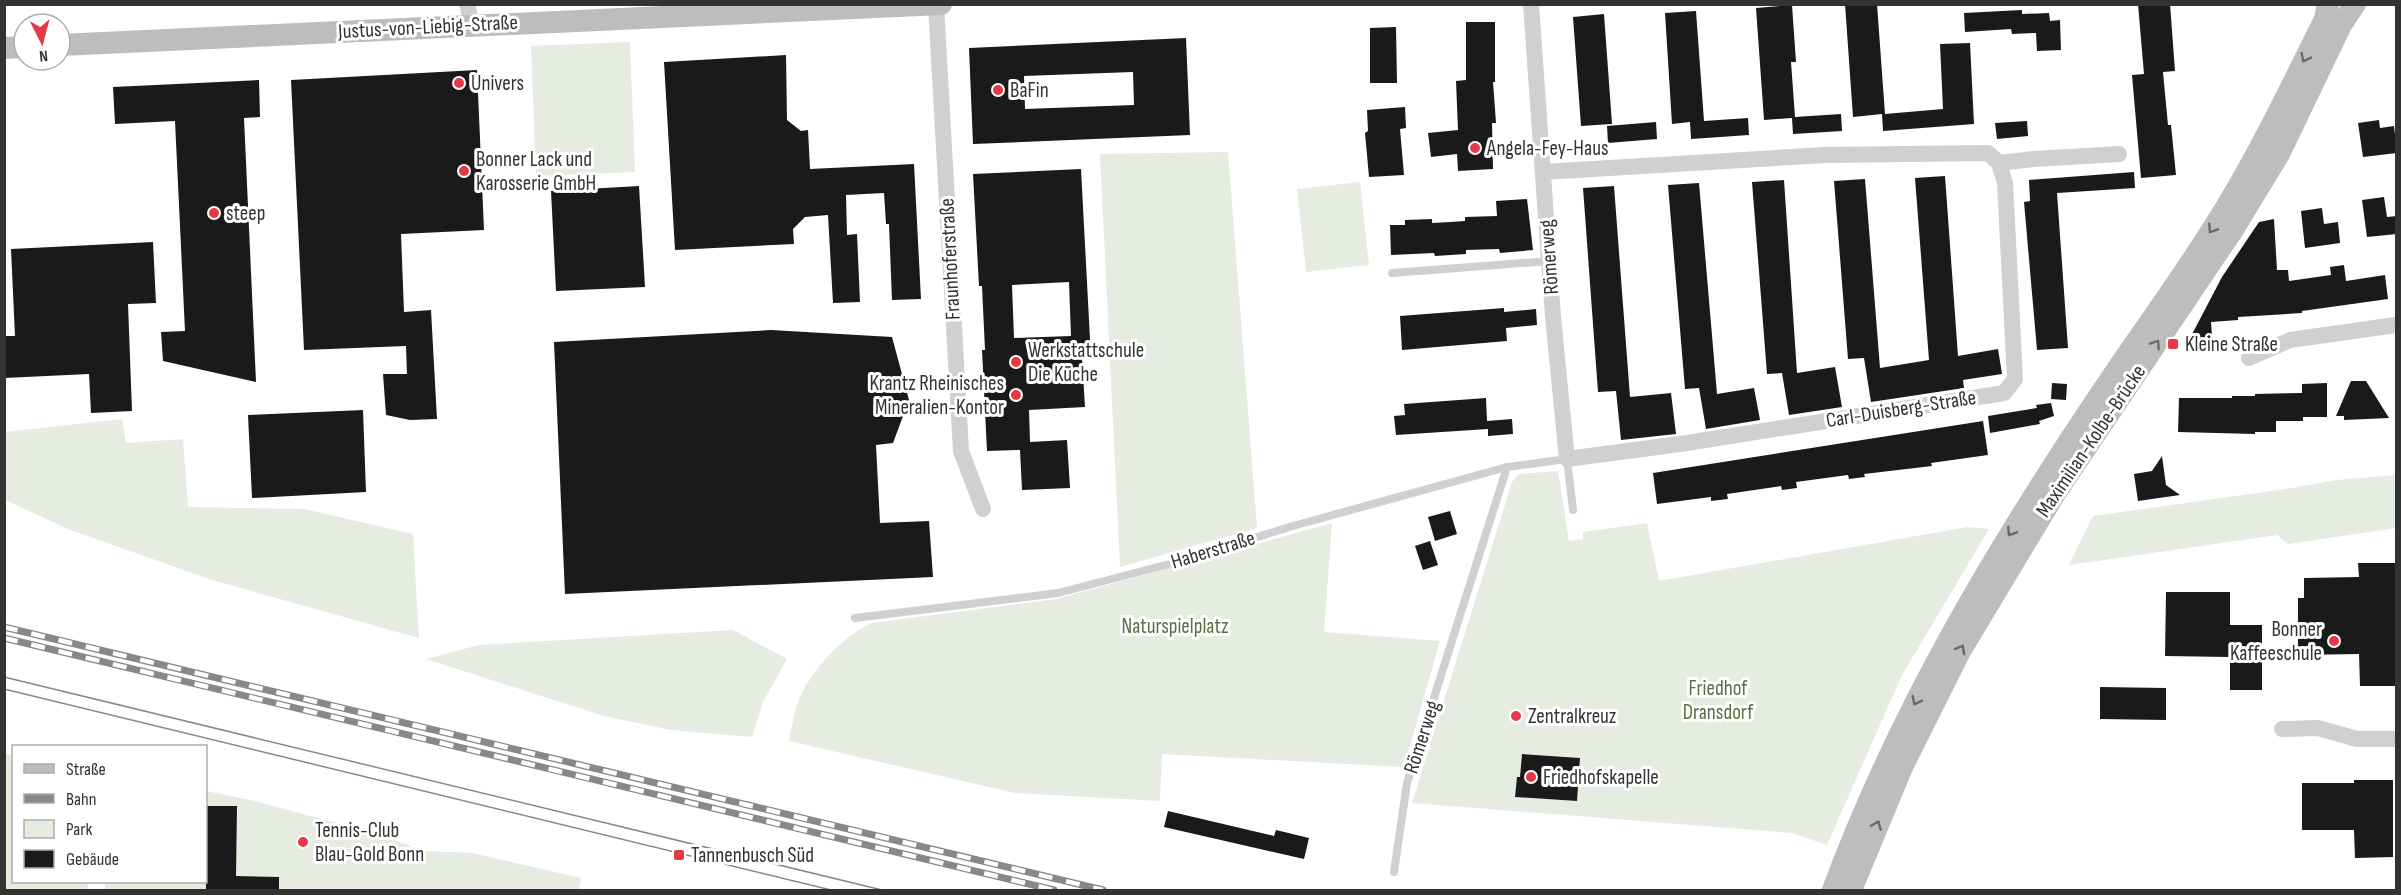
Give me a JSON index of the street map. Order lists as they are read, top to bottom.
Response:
{
  "streets": {
    "street": [
      "Justus-von-Liebig-Straße",
      "Römerweg",
      "Fraunhoferstraße",
      "Carl-Duisberg-Straße",
      "Maximilian-Kolbe-Brücke"
    ],
    "lane": ["Haberstraße"]
  },
  "crossings": [
    ["Justus-von-Liebig-Straße", "Fraunhoferstraße"],
    ["Römerweg", "Carl-Duisberg-Straße"],
    ["Römerweg", "Haberstraße"],
    ["Carl-Duisberg-Straße", "Haberstraße"]
  ],
  "parks": ["Naturspielplatz", "Friedhof Dransdorf"],
  "places": {
    "other": [
      "Univers",
      "BaFin",
      "Angela-Fey-Haus",
      "Bonner Lack und Karosserie GmbH",
      "steep",
      "Werkstattschule Die Küche",
      "Krantz Rheinisches Mineralien-Kontor",
      "Bonner Kaffeeschule",
      "Zentralkreuz",
      "Friedhofskapelle",
      "Tennis-Club Blau-Gold Bonn"
    ],
    "transit": ["Kleine Straße", "Tannenbusch Süd"]
  },
  "legend": [
    "Straße",
    "Bahn",
    "Park",
    "Gebäude"
  ],
  "north": "bottom"
}
